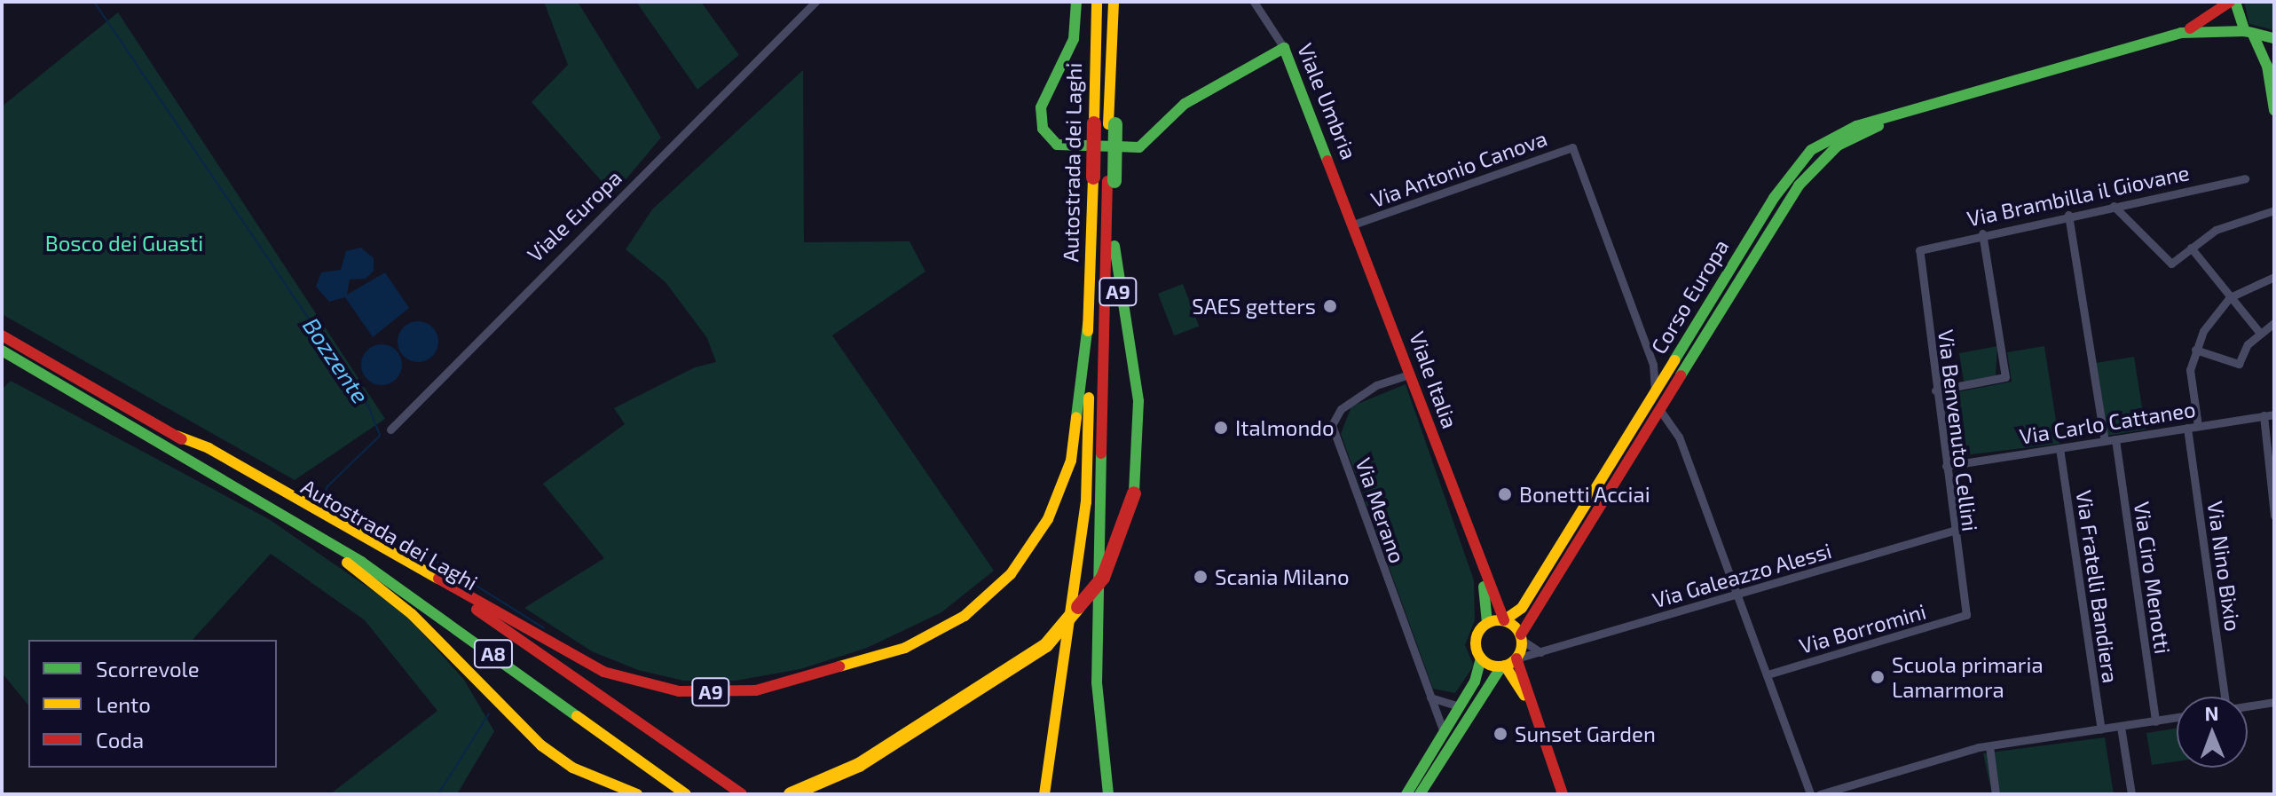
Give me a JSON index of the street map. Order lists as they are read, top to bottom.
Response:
{
  "streets": {
    "main road": [
      "Viale Umbria",
      "Autostrada dei Laghi",
      "A9",
      "Corso Europa",
      "Viale Italia",
      "A8"
    ],
    "street": [
      "Via Antonio Canova",
      "Via Brambilla il Giovane",
      "Viale Europa",
      "Via Carlo Cattaneo",
      "Via Benvenuto Cellini",
      "Via Merano",
      "Via Nino Bixio",
      "Via Galeazzo Alessi",
      "Via Ciro Menotti",
      "Via Fratelli Bandiera",
      "Via Borromini"
    ]
  },
  "crossings": [
    ["Viale Umbria", "Via Antonio Canova"],
    ["Viale Umbria", "Viale Italia"],
    ["Autostrada dei Laghi", "A9"],
    ["Via Antonio Canova", "Corso Europa"],
    ["Via Antonio Canova", "Viale Italia"],
    ["Via Brambilla il Giovane", "Via Benvenuto Cellini"],
    ["Corso Europa", "Viale Italia"],
    ["Corso Europa", "Via Galeazzo Alessi"],
    ["Viale Italia", "Via Merano"],
    ["Viale Italia", "Via Galeazzo Alessi"],
    ["Via Carlo Cattaneo", "Via Benvenuto Cellini"],
    ["Via Carlo Cattaneo", "Via Nino Bixio"],
    ["Via Carlo Cattaneo", "Via Ciro Menotti"],
    ["Via Carlo Cattaneo", "Via Fratelli Bandiera"],
    ["Via Benvenuto Cellini", "Via Galeazzo Alessi"],
    ["Via Benvenuto Cellini", "Via Borromini"]
  ],
  "water": ["Bozzente"],
  "parks": ["Bosco dei Guasti"],
  "places": [
    "SAES getters",
    "Italmondo",
    "Bonetti Acciai",
    "Scania Milano",
    "Scuola primaria Lamarmora",
    "Sunset Garden"
  ],
  "legend": ["Scorrevole", "Lento", "Coda"],
  "north": "top"
}
